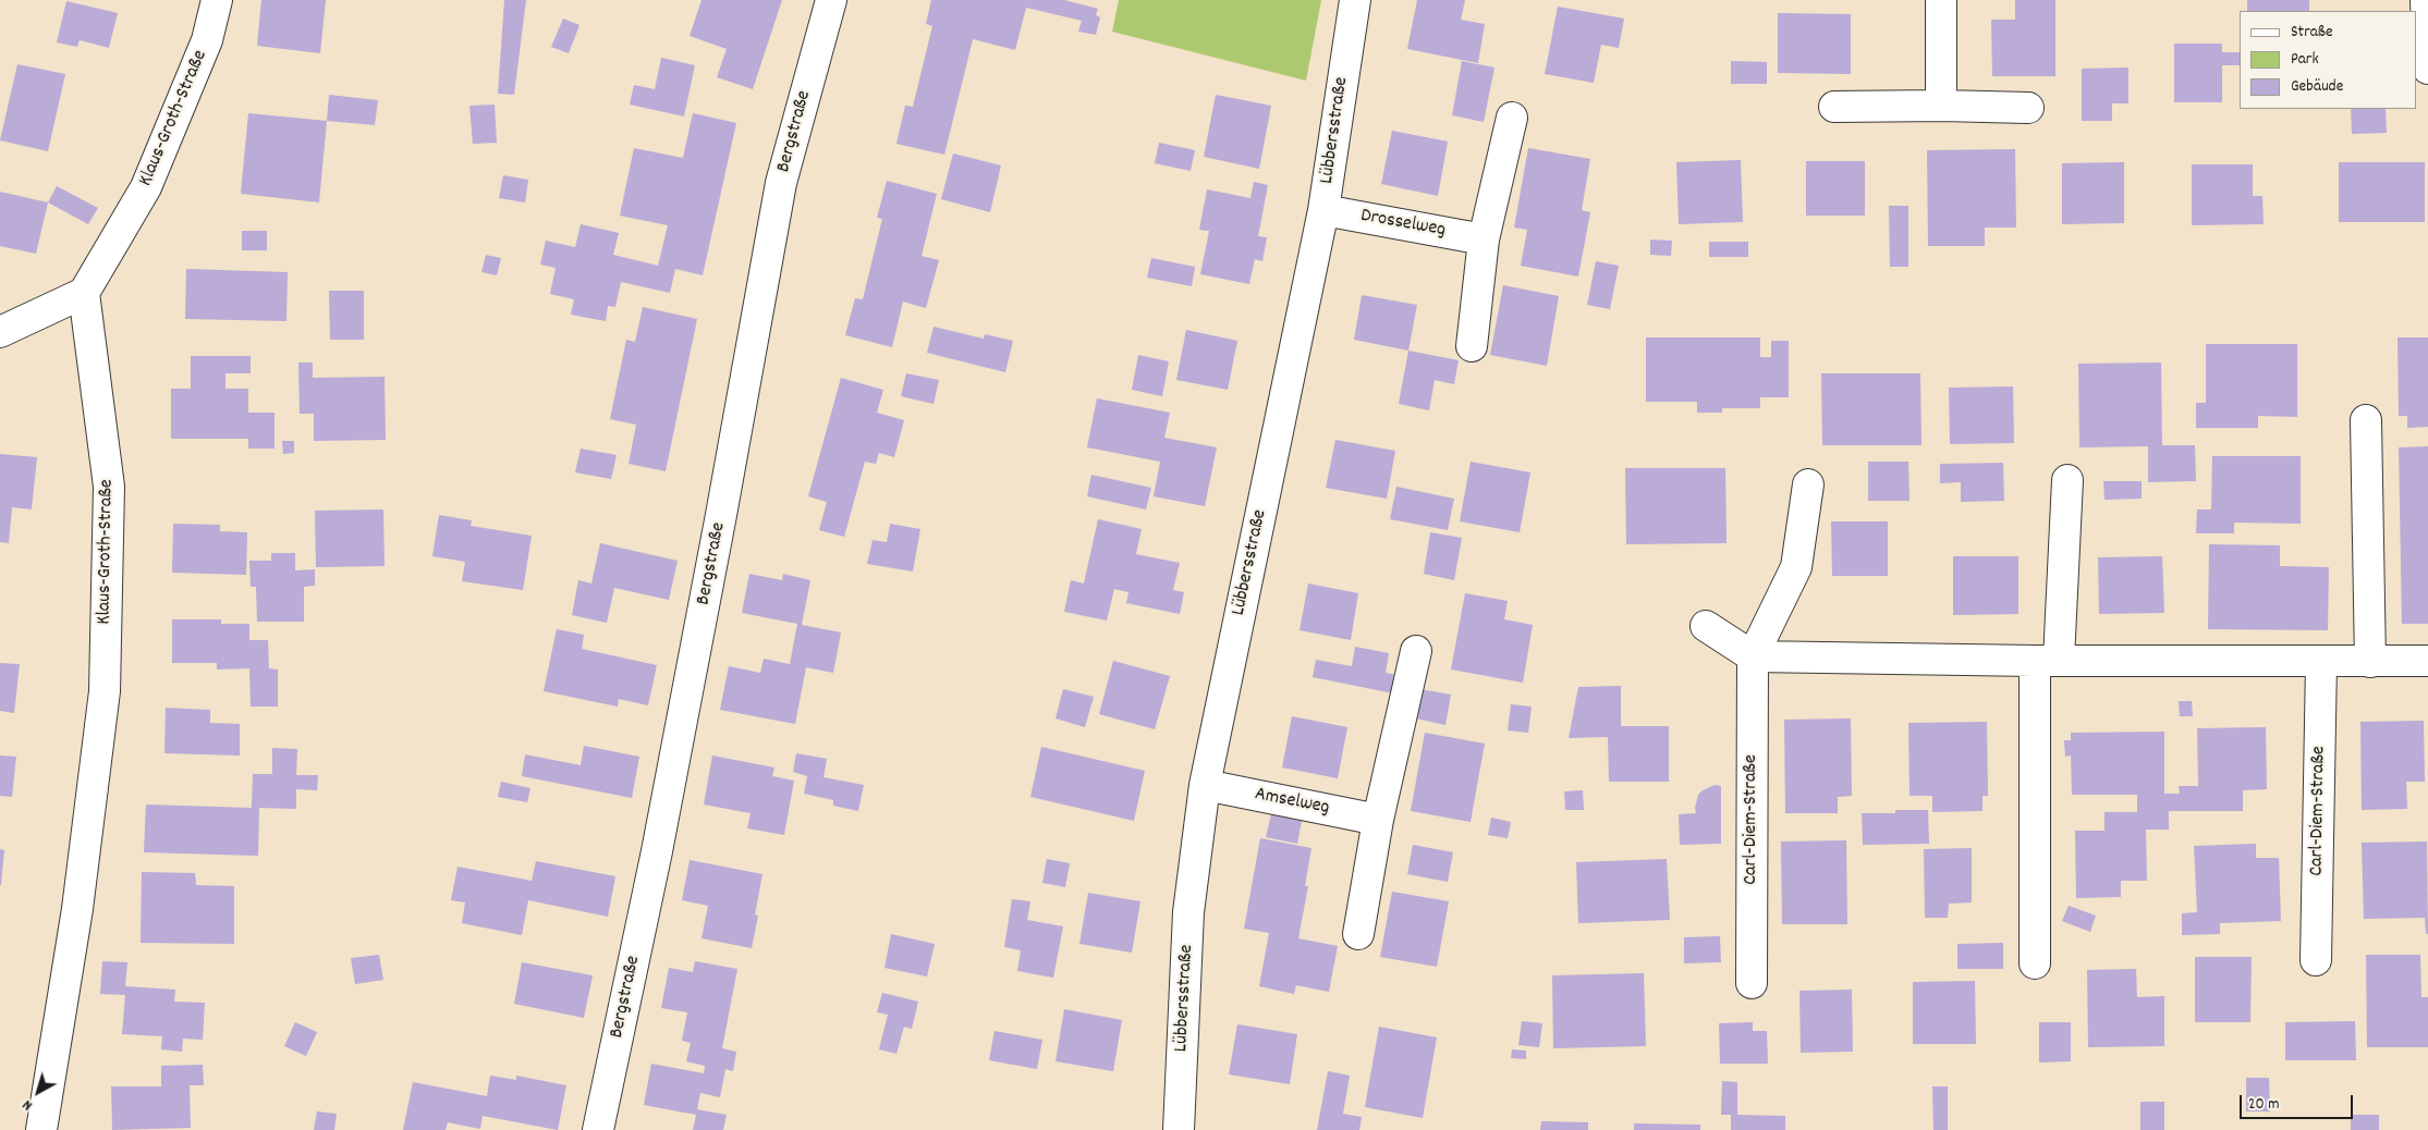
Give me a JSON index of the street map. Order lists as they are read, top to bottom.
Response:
{
  "streets": {
    "street": [
      "Klaus-Groth-Straße",
      "Lübbersstraße",
      "Bergstraße",
      "Drosselweg",
      "Amselweg",
      "Carl-Diem-Straße"
    ]
  },
  "crossings": [
    ["Lübbersstraße", "Drosselweg"],
    ["Lübbersstraße", "Amselweg"]
  ],
  "legend": ["Straße", "Park", "Gebäude"],
  "scale_bar": "20 m",
  "north": "bottom left"
}
